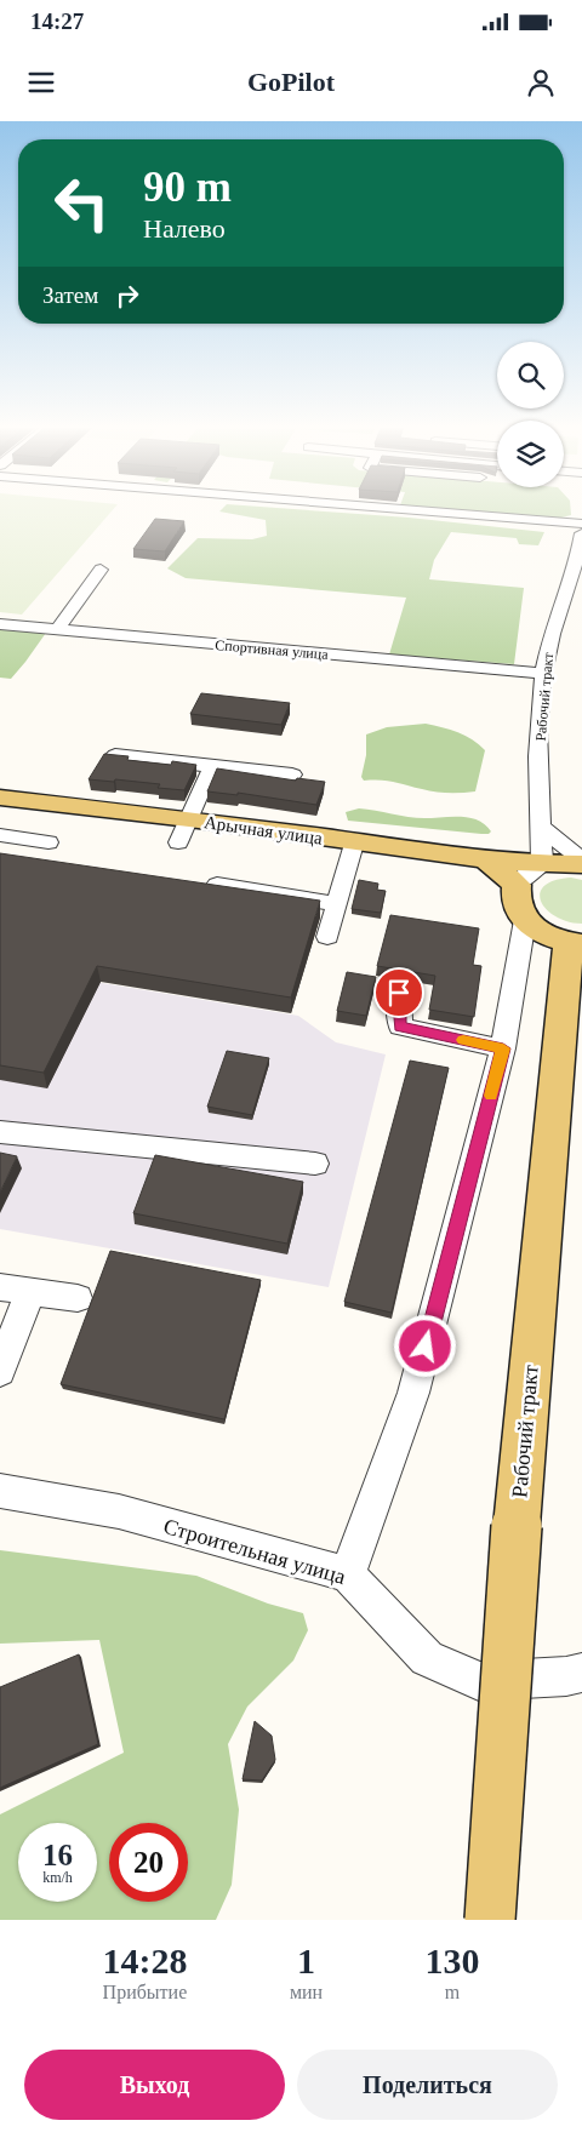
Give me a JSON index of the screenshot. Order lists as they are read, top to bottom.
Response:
{
  "streets": {
    "main road": ["Рабочий тракт", "Арычная улица"],
    "street": ["Спортивная улица", "Строительная улица"]
  },
  "crossings": [
    ["Спортивная улица", "Рабочий тракт"],
    ["Рабочий тракт", "Арычная улица"]
  ],
  "page": {
    "status": "14:27",
    "header": "GoPilot",
    "turn": ["90 m", "Налево"],
    "then": "Затем",
    "speed": "16 km/h",
    "limit": "20",
    "eta": [
      "14:28",
      "Прибытие",
      "1",
      "мин",
      "130",
      "m"
    ],
    "buttons": ["Выход", "Поделиться"]
  }
}
